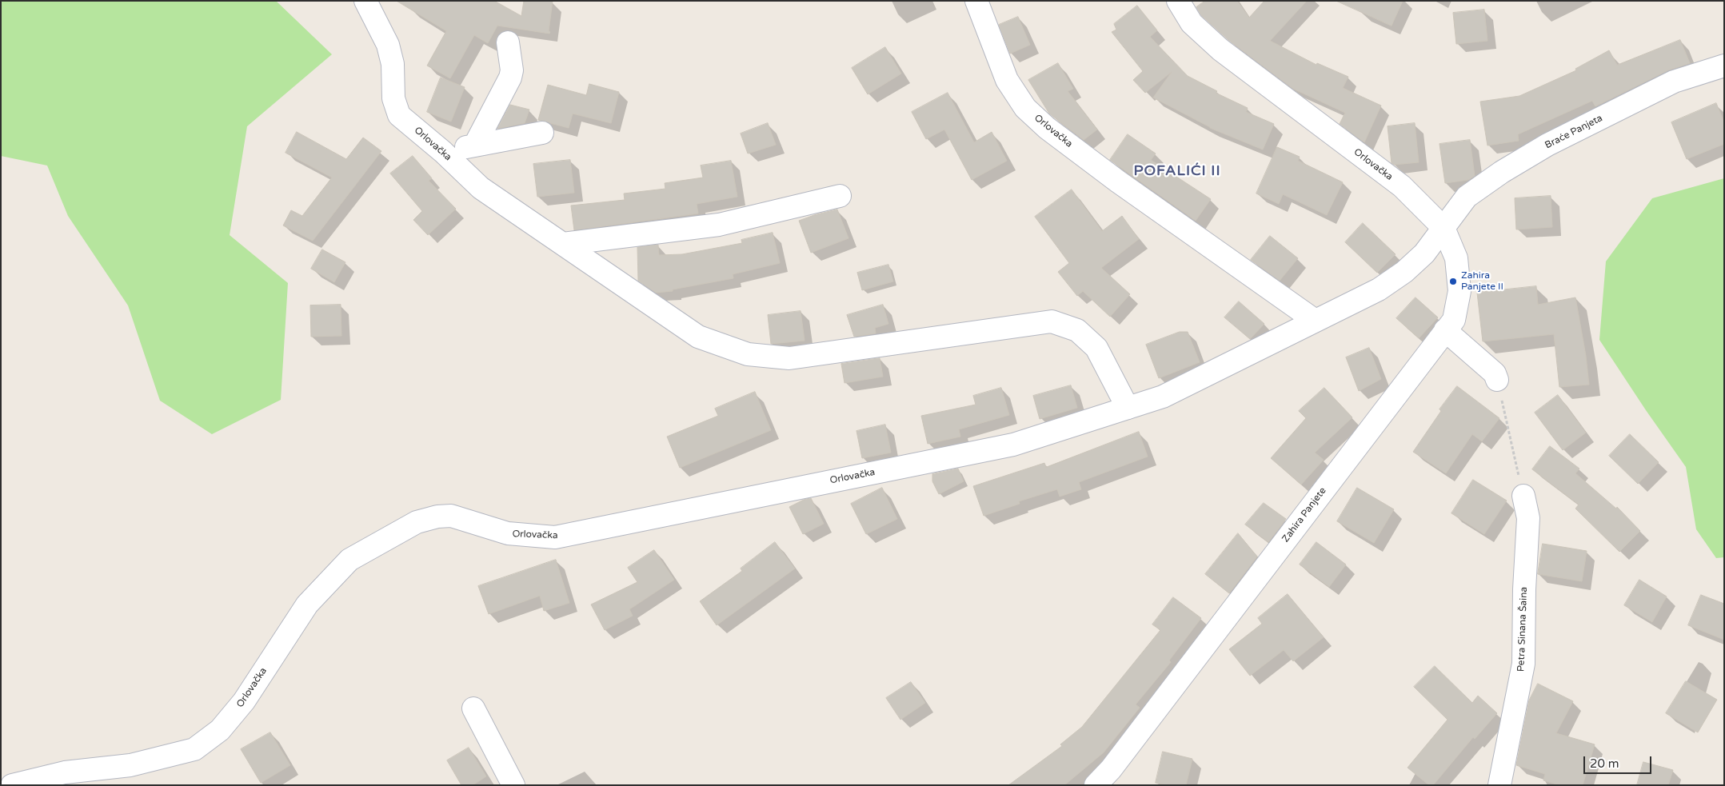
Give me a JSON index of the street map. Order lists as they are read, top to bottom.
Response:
{
  "streets": {
    "street": [
      "Orlovačka",
      "Braće Panjeta",
      "Zahira Panjete",
      "Petra Sinana Šaina"
    ]
  },
  "crossings": [
    ["Orlovačka", "Braće Panjeta"],
    ["Orlovačka", "Zahira Panjete"],
    ["Braće Panjeta", "Zahira Panjete"]
  ],
  "districts": ["POFALIĆI II"],
  "places": ["Zahira Panjete II"],
  "scale_bar": "20 m"
}
